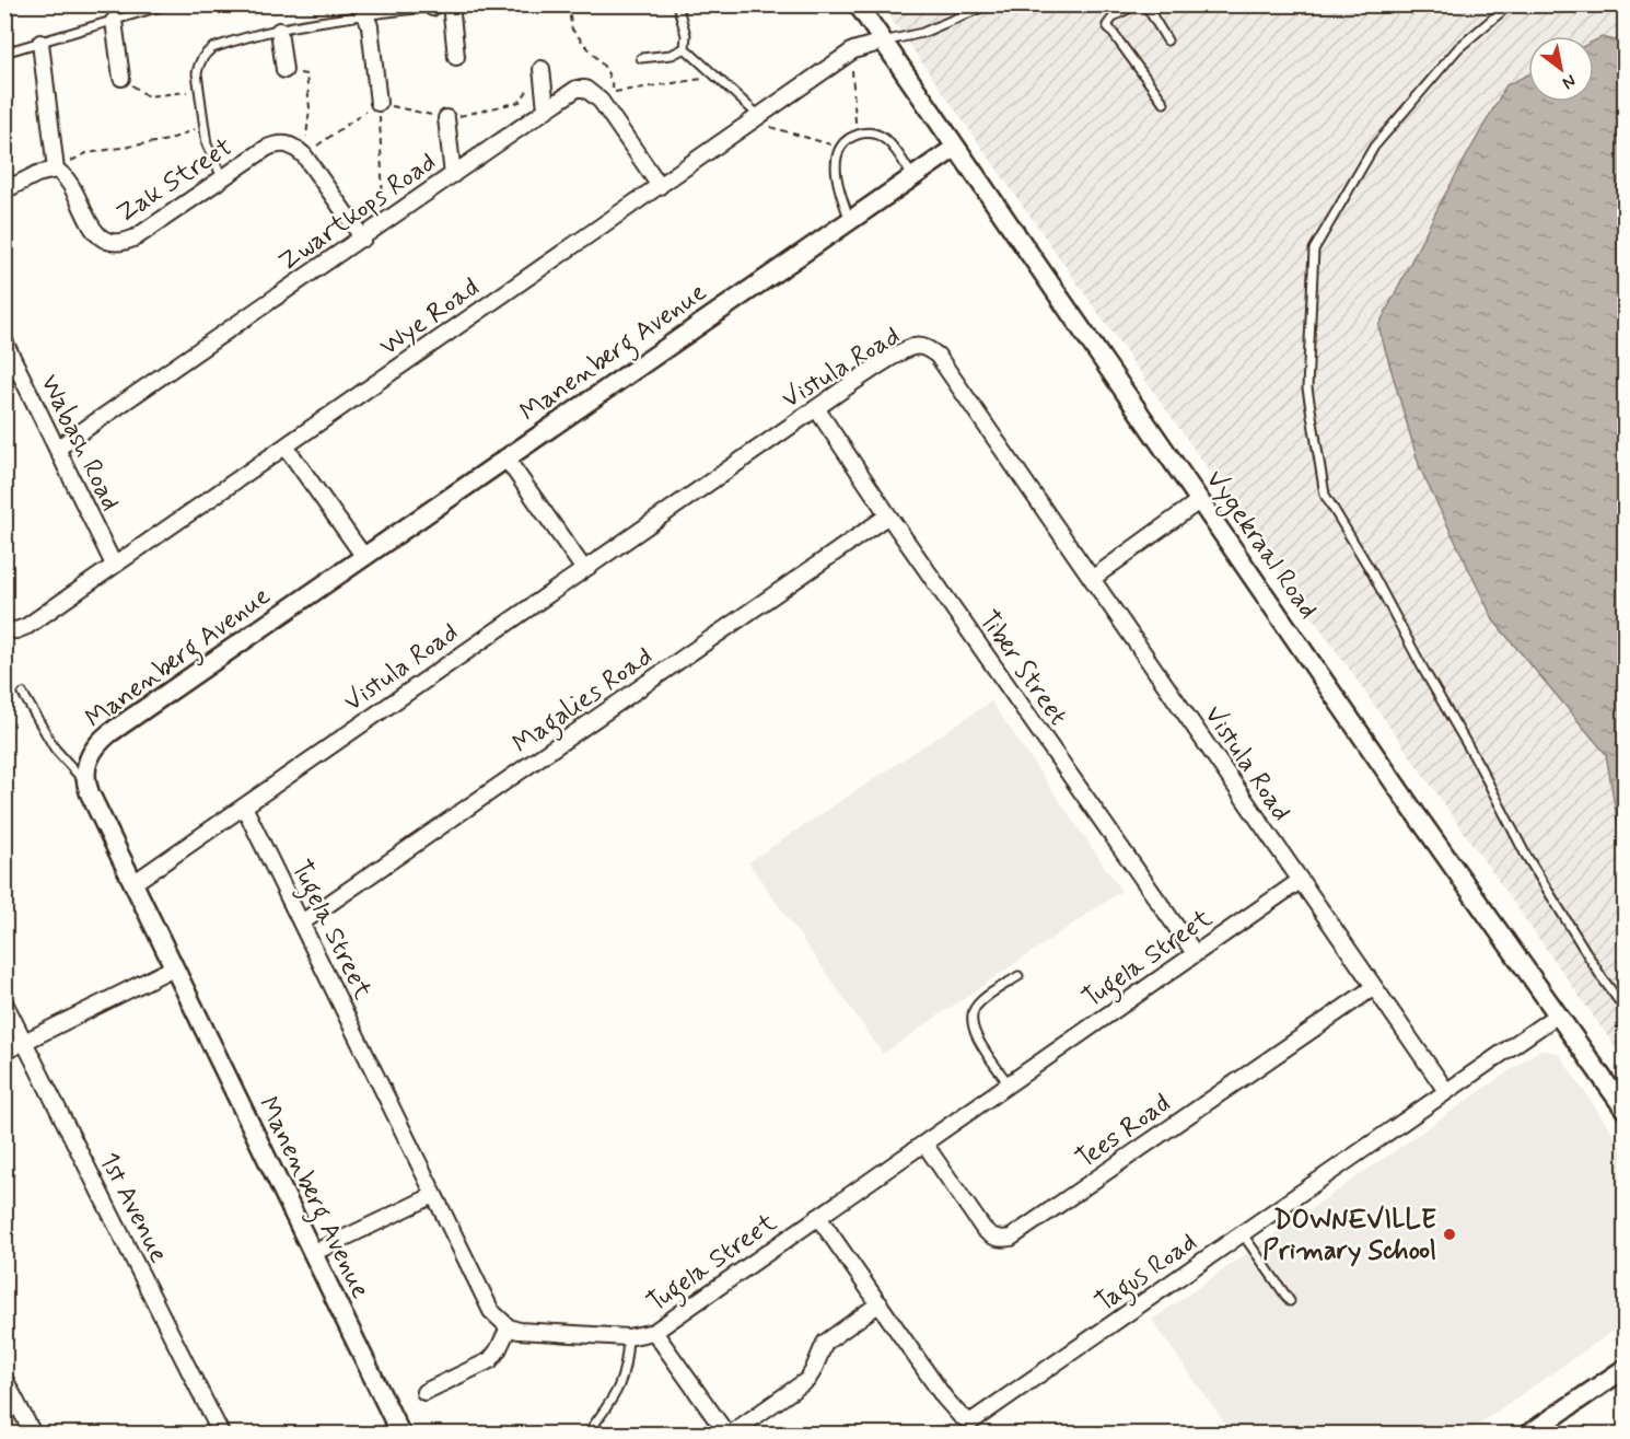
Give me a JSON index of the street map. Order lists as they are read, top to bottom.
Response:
{
  "streets": {
    "street": [
      "Zak Street",
      "Zwartkops Road",
      "Wye Road",
      "Manenberg Avenue",
      "Vistula Road",
      "Wabash Road",
      "Vygekraal Road",
      "Tiber Street",
      "Magalies Road",
      "Tugela Street",
      "Tees Road",
      "1st Avenue",
      "Tagus Road"
    ]
  },
  "crossings": [
    ["Zwartkops Road", "Wabash Road"],
    ["Wye Road", "Wabash Road"],
    ["Wye Road", "Vygekraal Road"],
    ["Manenberg Avenue", "Vistula Road"],
    ["Manenberg Avenue", "Vygekraal Road"],
    ["Vistula Road", "Tiber Street"],
    ["Vistula Road", "Tugela Street"],
    ["Vistula Road", "Tees Road"],
    ["Vistula Road", "Tagus Road"],
    ["Vygekraal Road", "Tagus Road"],
    ["Tiber Street", "Magalies Road"],
    ["Tiber Street", "Tugela Street"],
    ["Magalies Road", "Tugela Street"],
    ["Tugela Street", "Tees Road"],
    ["Tugela Street", "Tagus Road"]
  ],
  "places": ["DOWNEVILLE Primary School"],
  "north": "bottom right"
}
